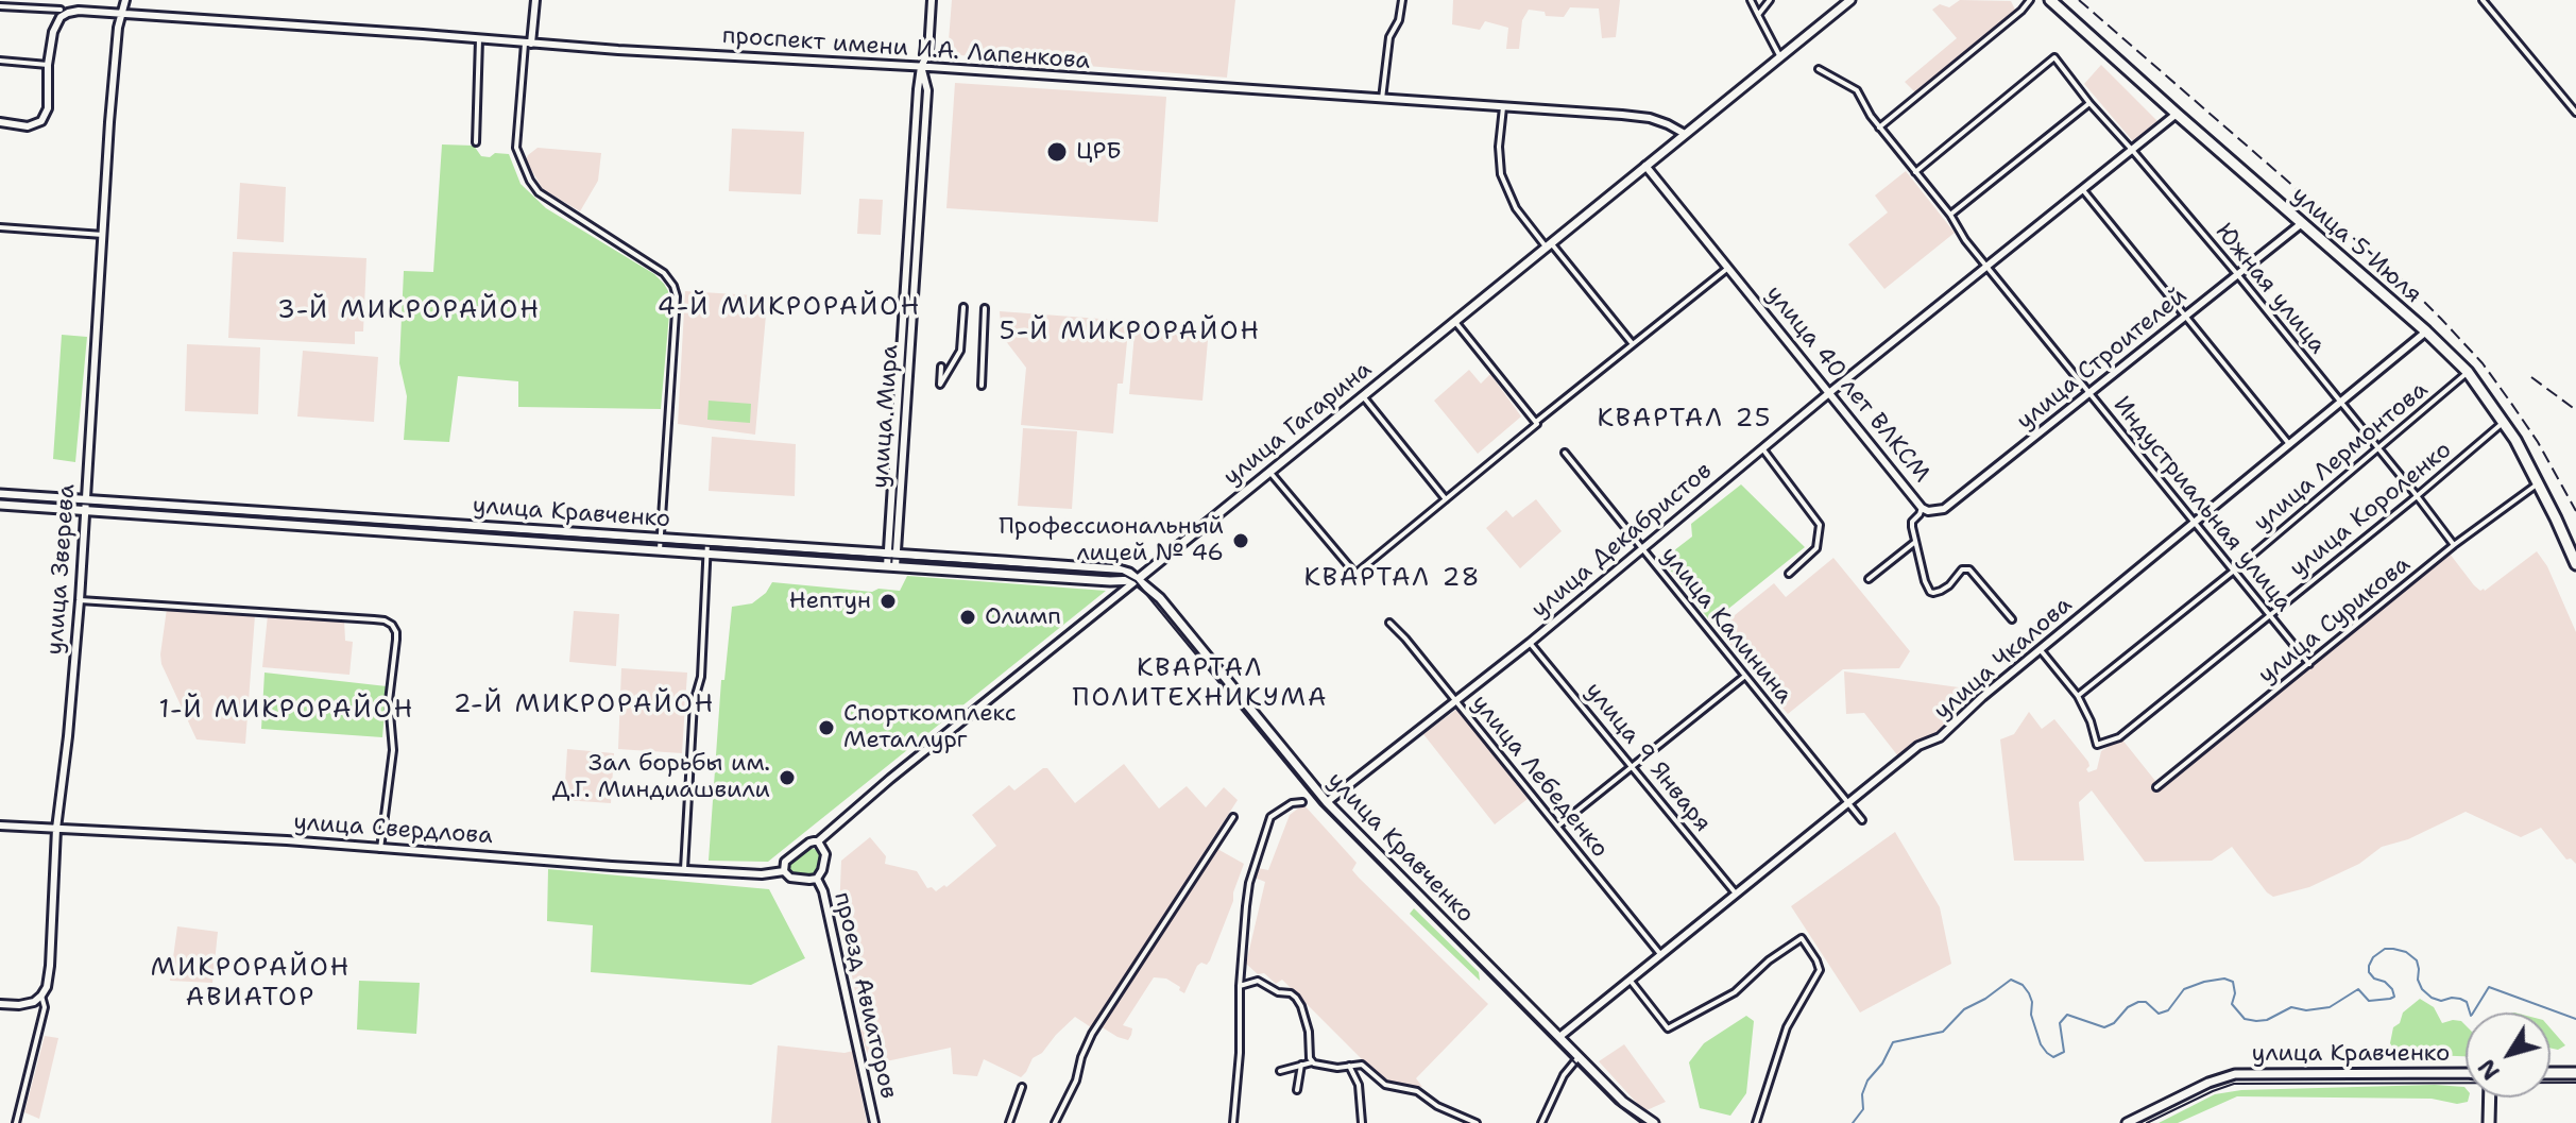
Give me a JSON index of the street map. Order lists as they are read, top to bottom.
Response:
{
  "streets": {
    "highway": ["улица 5 Июля"],
    "main road": [
      "проспект имени И.А. Лапенкова",
      "улица Строителей",
      "улица 40 лет ВЛКСМ",
      "улица Мира",
      "улица Гагарина",
      "улица Кравченко",
      "улица Декабристов",
      "улица Зверева",
      "улица Чкалова",
      "улица Свердлова",
      "проезд Авиаторов"
    ],
    "street": [
      "Южная улица",
      "улица Лермонтова",
      "Индустриальная улица",
      "улица Короленко",
      "улица Сурикова",
      "улица Калинина",
      "улица 9 Января",
      "улица Лебеденко"
    ]
  },
  "crossings": [
    ["проспект имени И.А. Лапенкова", "улица Мира"],
    ["проспект имени И.А. Лапенкова", "улица Гагарина"],
    ["проспект имени И.А. Лапенкова", "улица Зверева"],
    ["улица 5 Июля", "улица Строителей"],
    ["улица 5 Июля", "улица Лермонтова"],
    ["улица 5 Июля", "улица Короленко"],
    ["улица 5 Июля", "улица Декабристов"],
    ["улица 5 Июля", "улица Сурикова"],
    ["улица 5 Июля", "улица Чкалова"],
    ["Южная улица", "улица Строителей"],
    ["Южная улица", "улица Лермонтова"],
    ["Южная улица", "Индустриальная улица"],
    ["Южная улица", "улица Короленко"],
    ["Южная улица", "улица Декабристов"],
    ["Южная улица", "улица Сурикова"],
    ["Южная улица", "улица Чкалова"],
    ["улица Строителей", "улица 40 лет ВЛКСМ"],
    ["улица Строителей", "Индустриальная улица"],
    ["улица 40 лет ВЛКСМ", "улица Гагарина"],
    ["улица 40 лет ВЛКСМ", "улица Декабристов"],
    ["улица Мира", "улица Кравченко"],
    ["улица Гагарина", "улица Кравченко"],
    ["улица Гагарина", "улица Свердлова"],
    ["улица Гагарина", "проезд Авиаторов"],
    ["улица Лермонтова", "Индустриальная улица"],
    ["улица Лермонтова", "улица Короленко"],
    ["Индустриальная улица", "улица Короленко"],
    ["Индустриальная улица", "улица Декабристов"],
    ["Индустриальная улица", "улица Сурикова"],
    ["Индустриальная улица", "улица Чкалова"],
    ["улица Кравченко", "улица Декабристов"],
    ["улица Кравченко", "улица Зверева"],
    ["улица Кравченко", "улица Чкалова"],
    ["улица Декабристов", "улица Калинина"],
    ["улица Декабристов", "улица 9 Января"],
    ["улица Декабристов", "улица Лебеденко"],
    ["улица Зверева", "улица Свердлова"],
    ["улица Калинина", "улица Чкалова"],
    ["улица Чкалова", "улица 9 Января"],
    ["улица Чкалова", "улица Лебеденко"],
    ["улица Свердлова", "проезд Авиаторов"]
  ],
  "districts": [
    "4-Й МИКРОРАЙОН",
    "3-Й МИКРОРАЙОН",
    "5-Й МИКРОРАЙОН",
    "КВАРТАЛ 25",
    "КВАРТАЛ 28",
    "КВАРТАЛ ПОЛИТЕХНИКУМА",
    "2-Й МИКРОРАЙОН",
    "1-Й МИКРОРАЙОН",
    "МИКРОРАЙОН АВИАТОР"
  ],
  "places": [
    "ЦРБ",
    "Профессиональный лицей № 46",
    "Нептун",
    "Олимп",
    "Спорткомплекс Металлург",
    "Зал борьбы им. Д.Г. Миндиашвили"
  ],
  "north": "bottom left"
}
